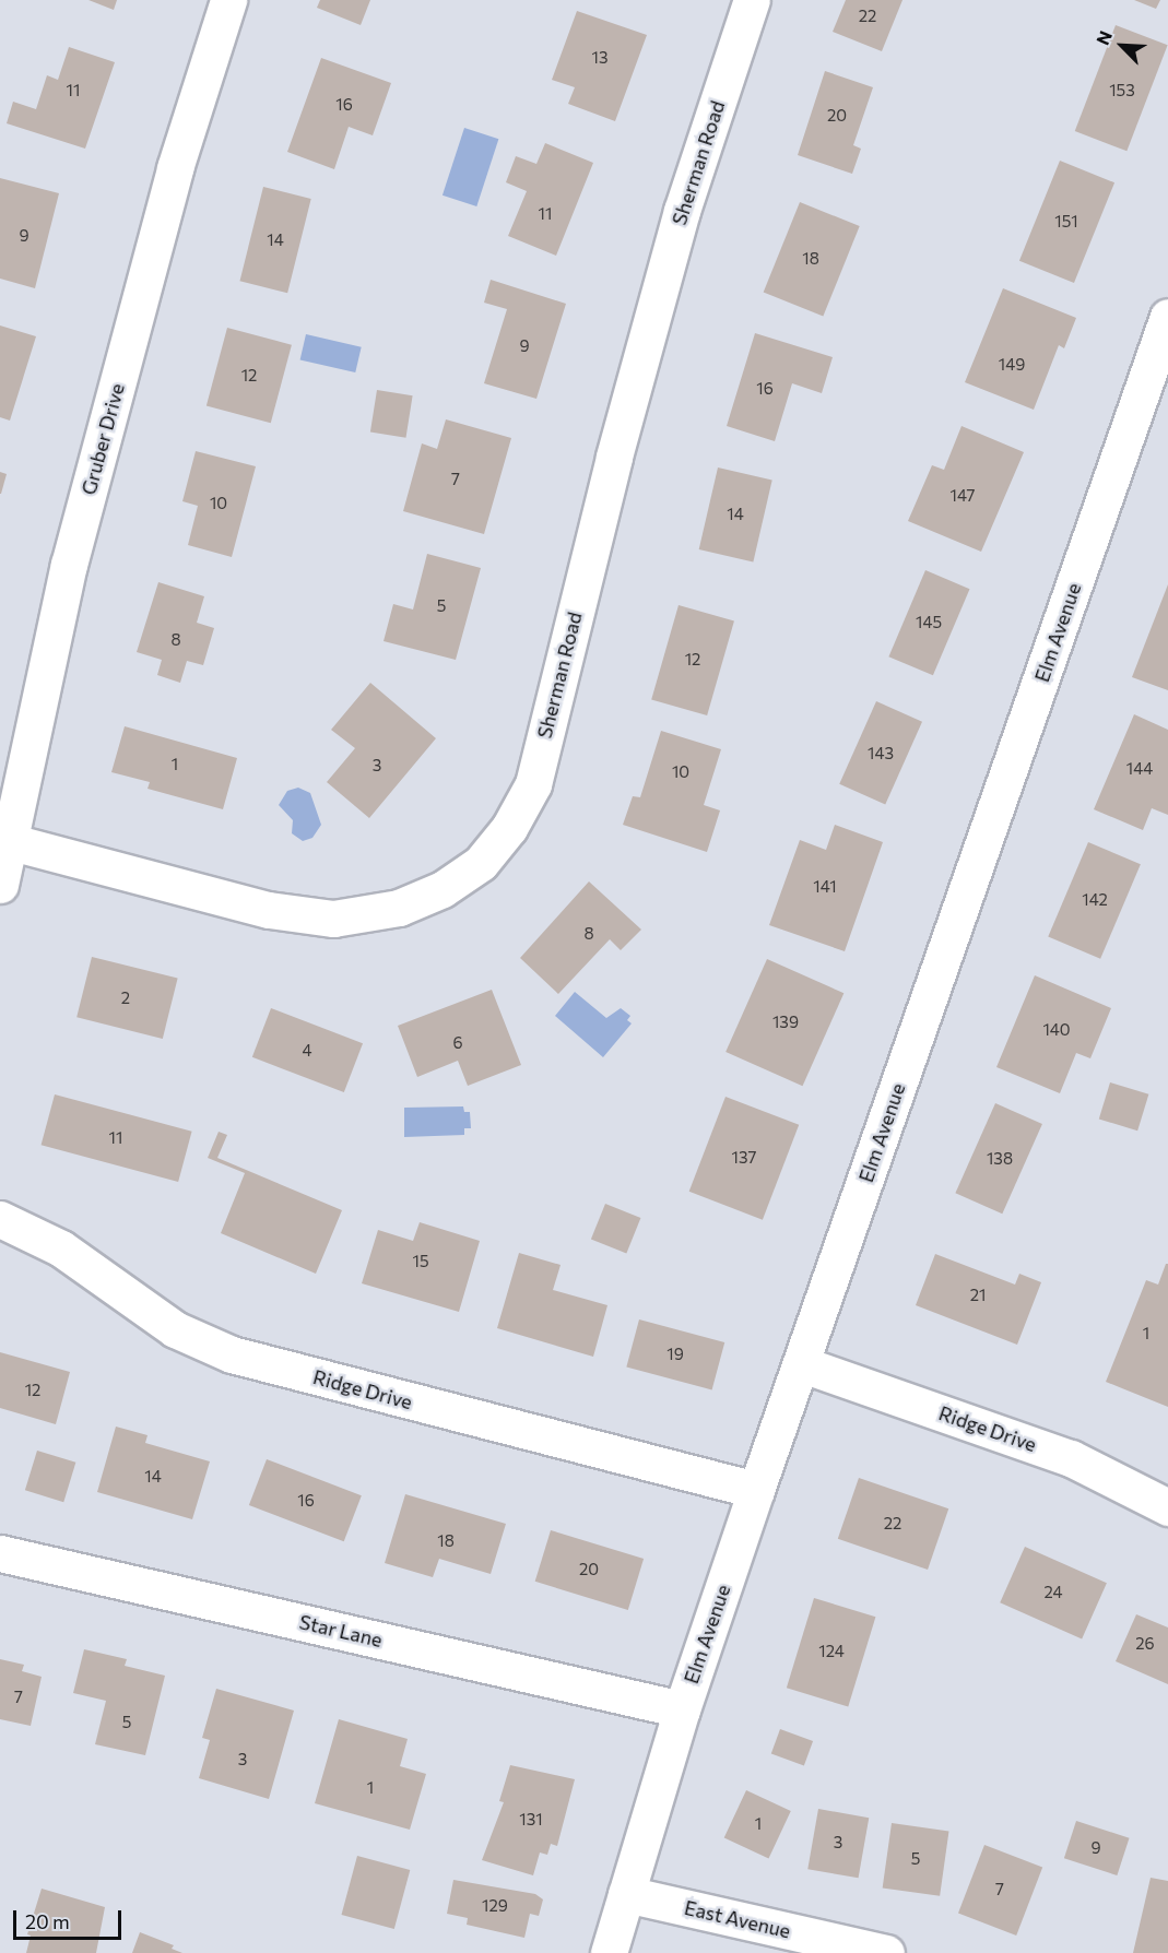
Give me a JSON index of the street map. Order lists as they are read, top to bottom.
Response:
{
  "streets": {
    "street": [
      "Sherman Road",
      "Gruber Drive",
      "Elm Avenue",
      "Ridge Drive",
      "Star Lane",
      "East Avenue"
    ]
  },
  "crossings": [
    ["Sherman Road", "Gruber Drive"],
    ["Elm Avenue", "Ridge Drive"],
    ["Elm Avenue", "Star Lane"],
    ["Elm Avenue", "East Avenue"]
  ],
  "house_numbers": [
    "22",
    "13",
    "11",
    "153",
    "16",
    "20",
    "11",
    "151",
    "9",
    "14",
    "18",
    "9",
    "149",
    "12",
    "16",
    "7",
    "147",
    "10",
    "14",
    "5",
    "145",
    "8",
    "12",
    "143",
    "1",
    "3",
    "144",
    "10",
    "141",
    "142",
    "8",
    "2",
    "139",
    "140",
    "6",
    "4",
    "11",
    "137",
    "138",
    "15",
    "21",
    "1",
    "19",
    "12",
    "14",
    "16",
    "22",
    "18",
    "20",
    "24",
    "26",
    "124",
    "7",
    "5",
    "3",
    "1",
    "131",
    "1",
    "3",
    "9",
    "5",
    "7",
    "129"
  ],
  "scale_bar": "20 m",
  "north": "top left"
}
